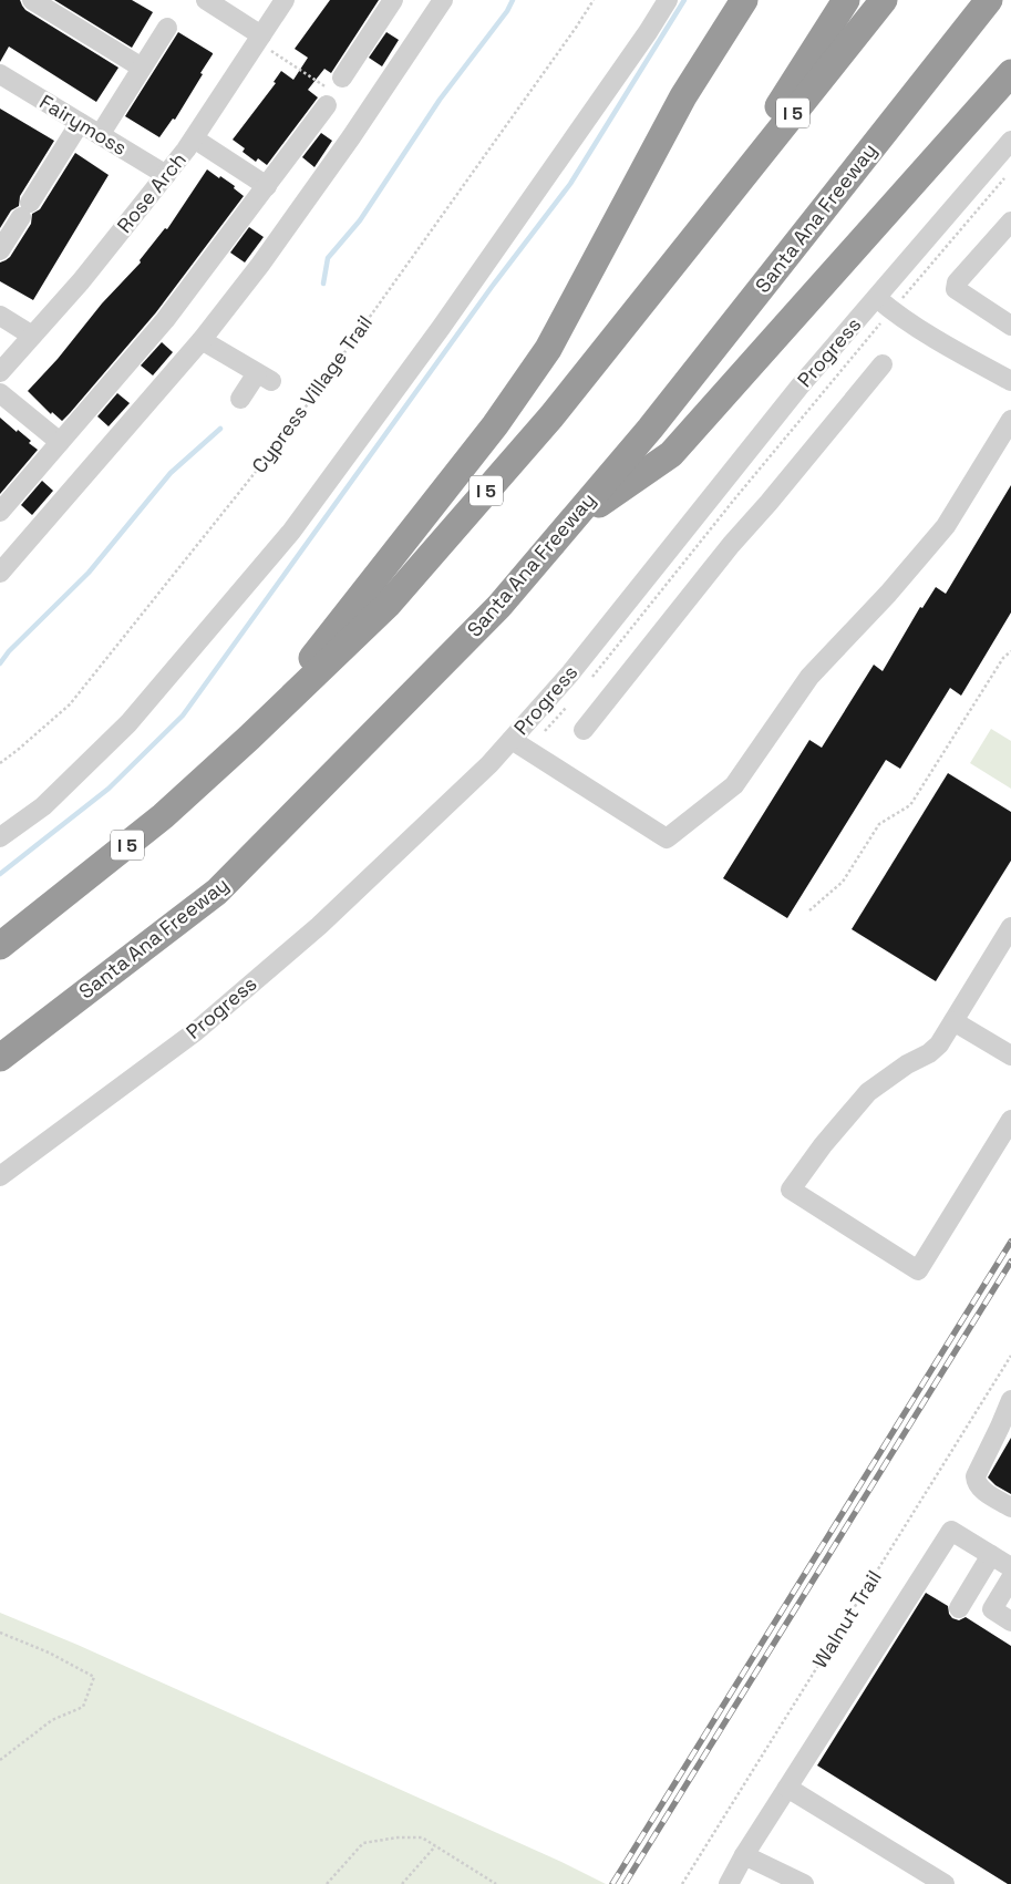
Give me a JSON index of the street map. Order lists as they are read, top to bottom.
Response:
{
  "streets": {
    "highway": ["I 5", "Santa Ana Freeway"],
    "street": ["Fairymoss", "Rose Arch", "Progress"],
    "path": ["Cypress Village Trail", "Walnut Trail"]
  },
  "crossings": [
    ["Fairymoss", "Rose Arch"]
  ]
}
